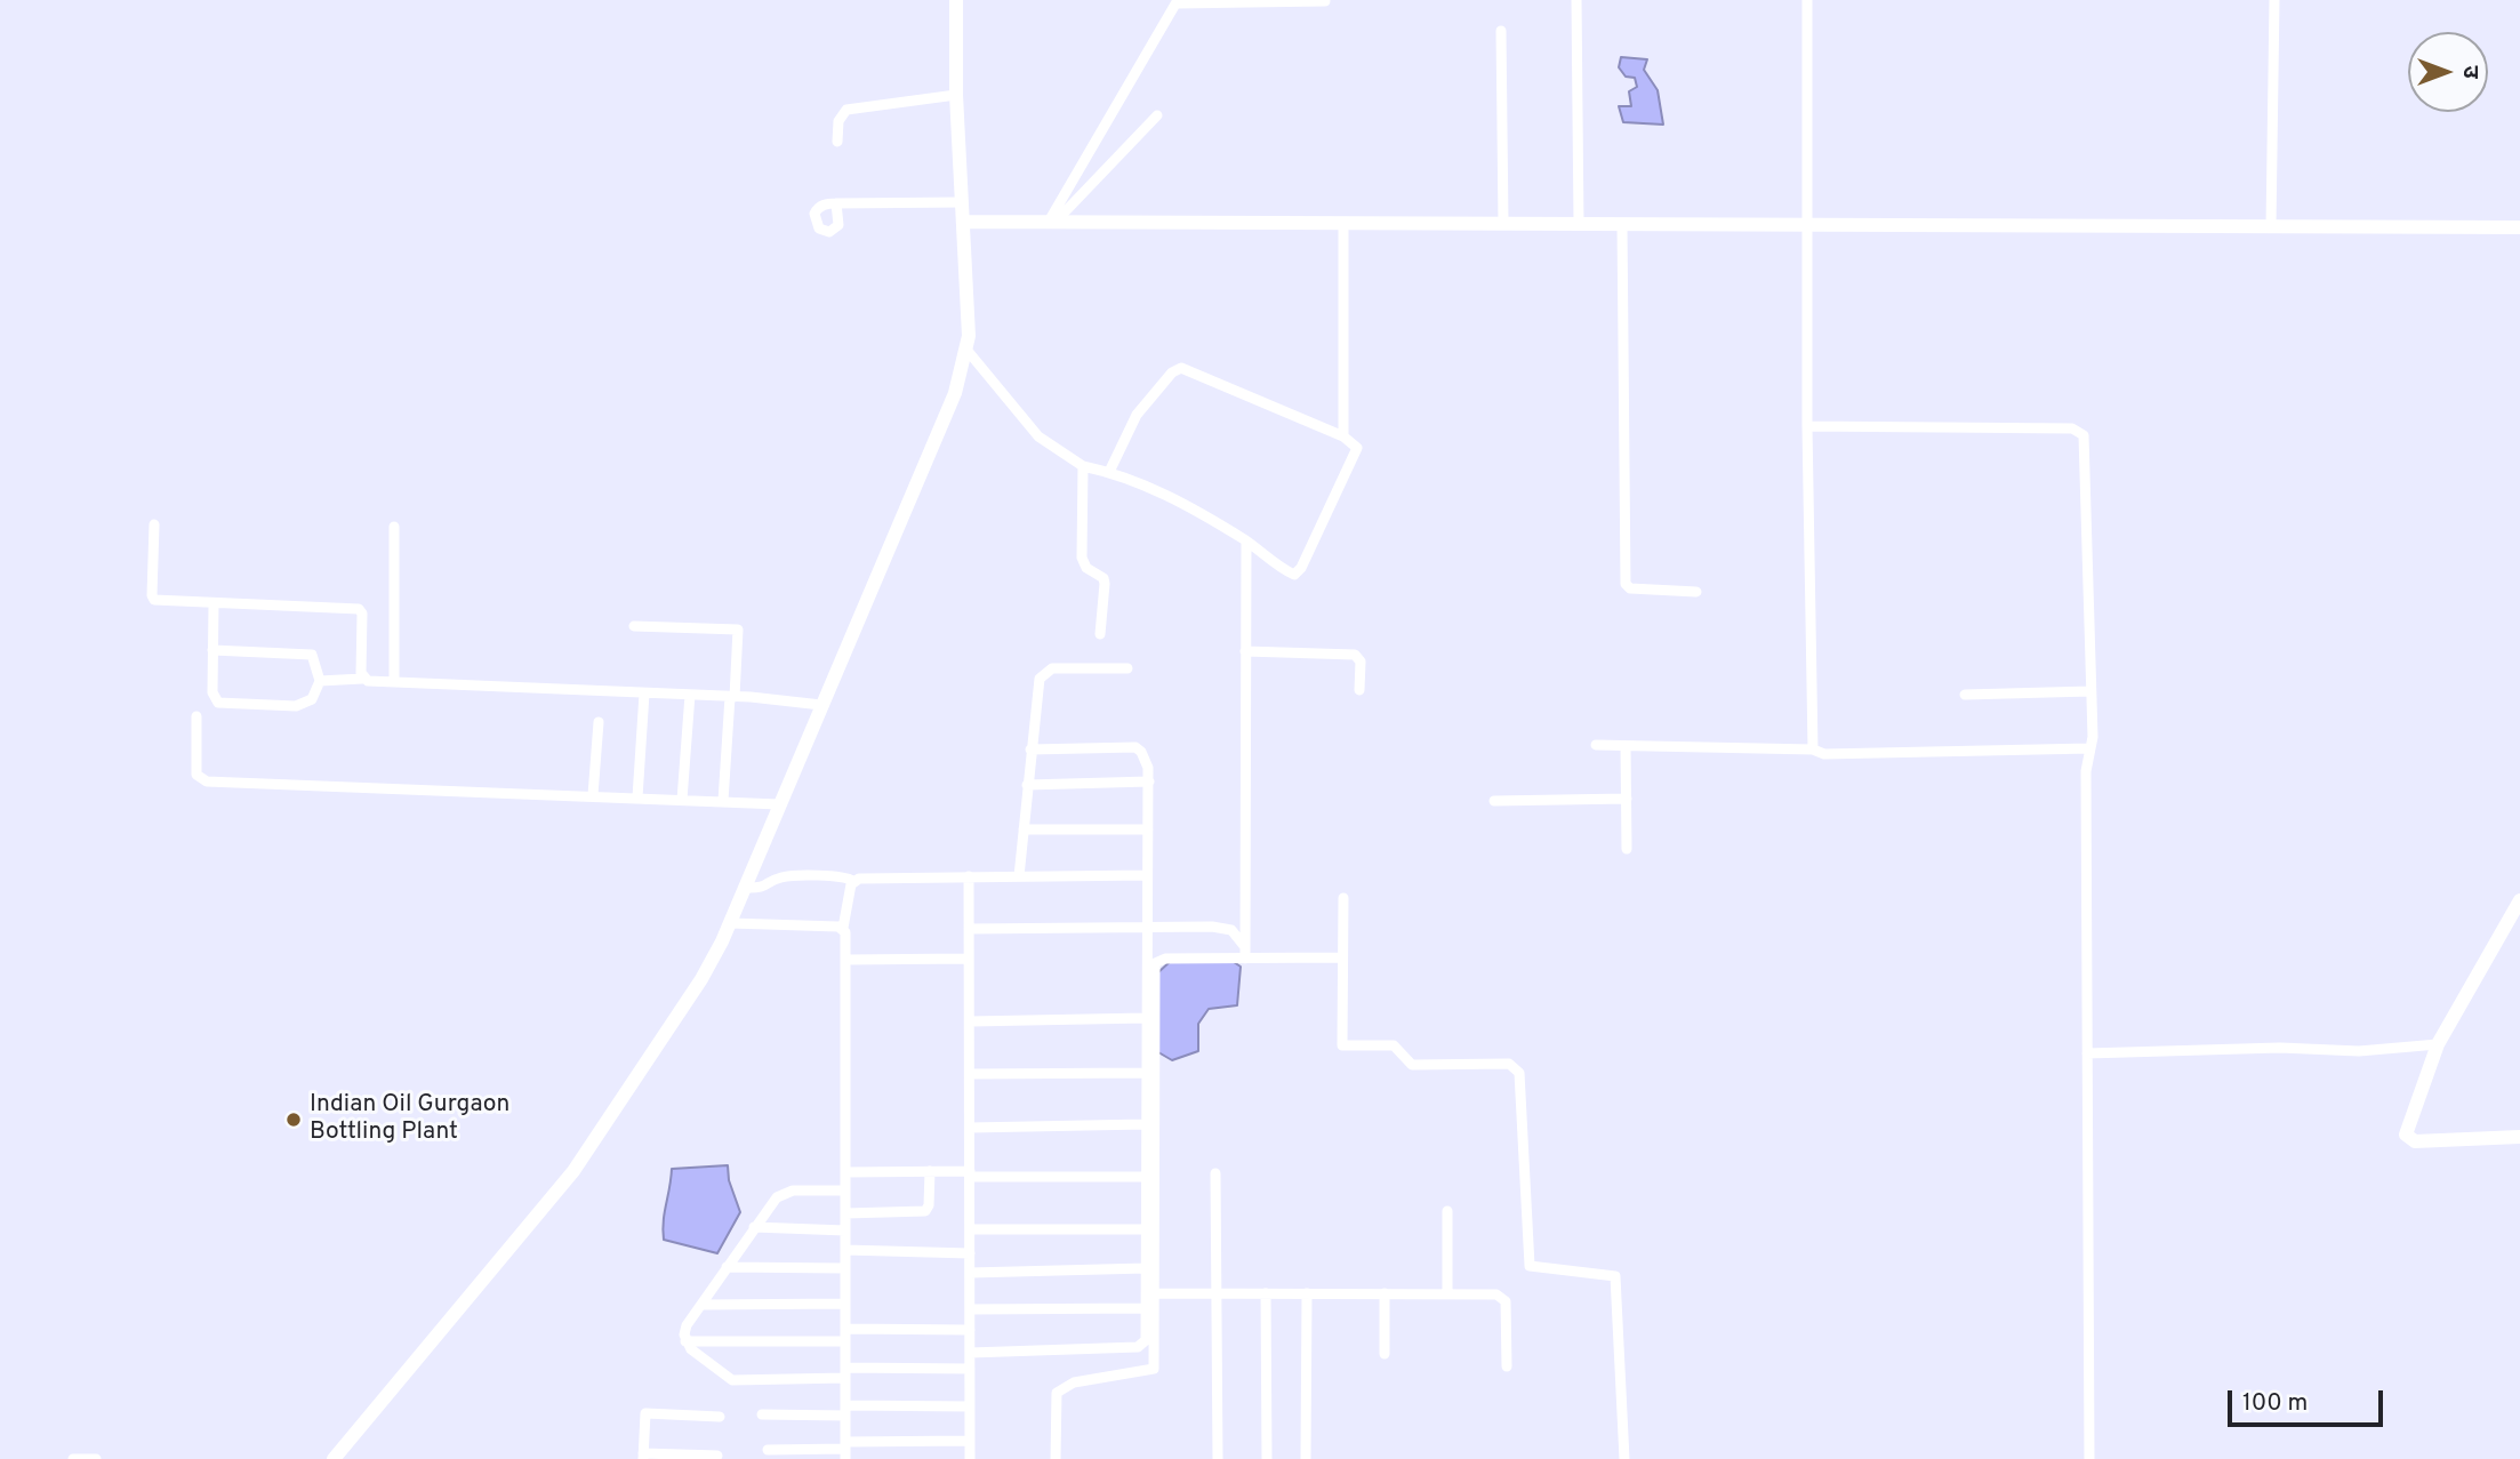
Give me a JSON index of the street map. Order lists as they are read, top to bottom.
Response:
{
  "places": ["Indian Oil Gurgaon Bottling Plant"],
  "scale_bar": "100 m",
  "north": "right"
}
